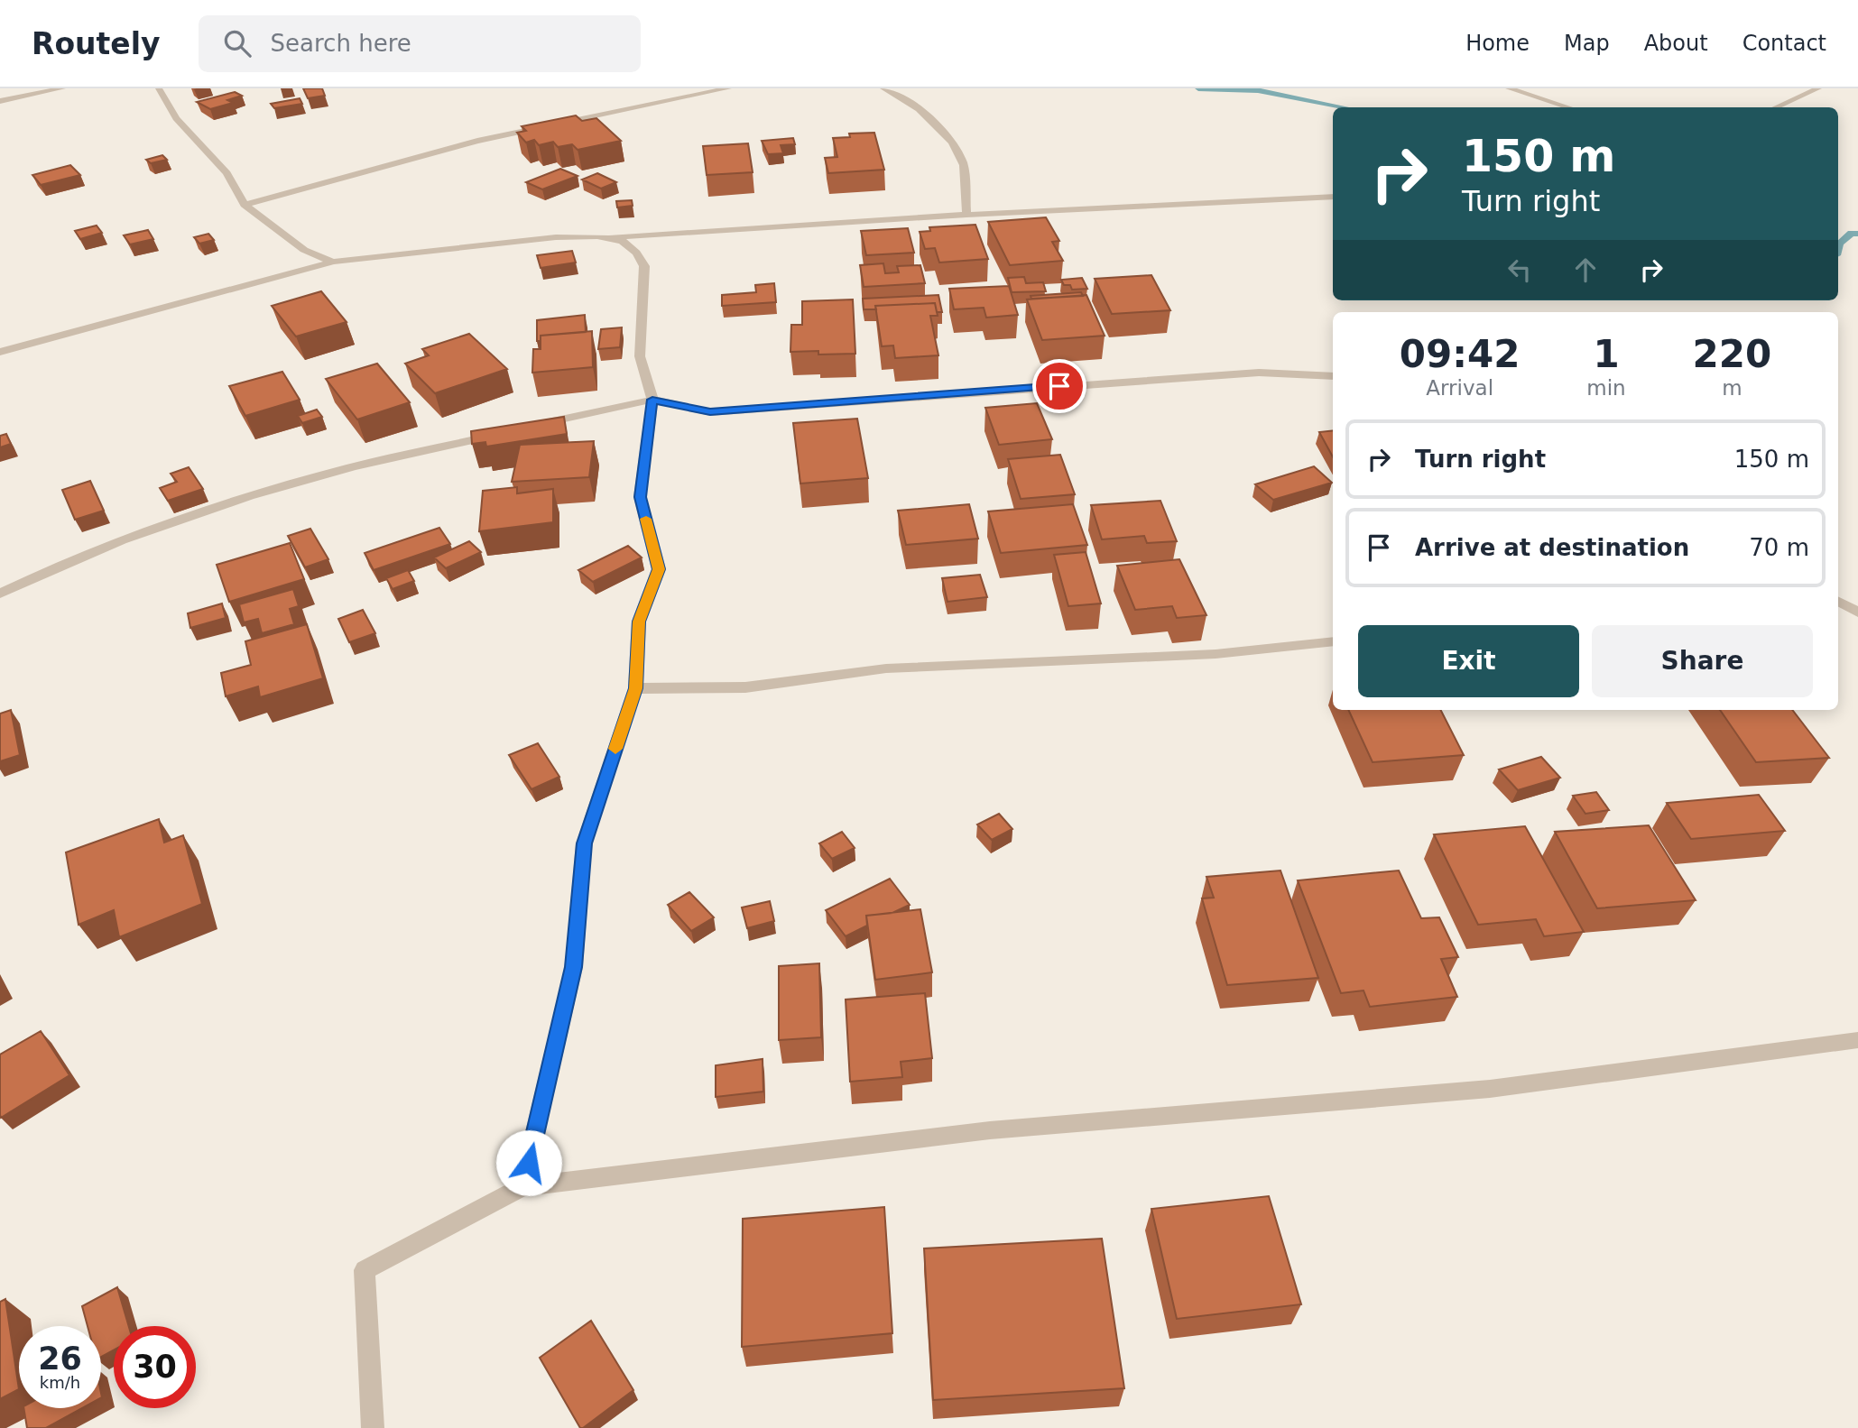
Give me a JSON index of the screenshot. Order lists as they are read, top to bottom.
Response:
{
  "page": {
    "header": "Routely",
    "search": "Search here",
    "nav": [
      "Home",
      "Map",
      "About",
      "Contact"
    ],
    "turn": ["150 m", "Turn right"],
    "eta": [
      "09:42",
      "Arrival",
      "1",
      "min",
      "220",
      "m"
    ],
    "list": [
      {
        "name": "Turn right",
        "value": "150 m"
      },
      {
        "name": "Arrive at destination",
        "value": "70 m"
      }
    ],
    "buttons": ["Exit", "Share"],
    "speed": "26 km/h",
    "limit": "30"
  }
}
